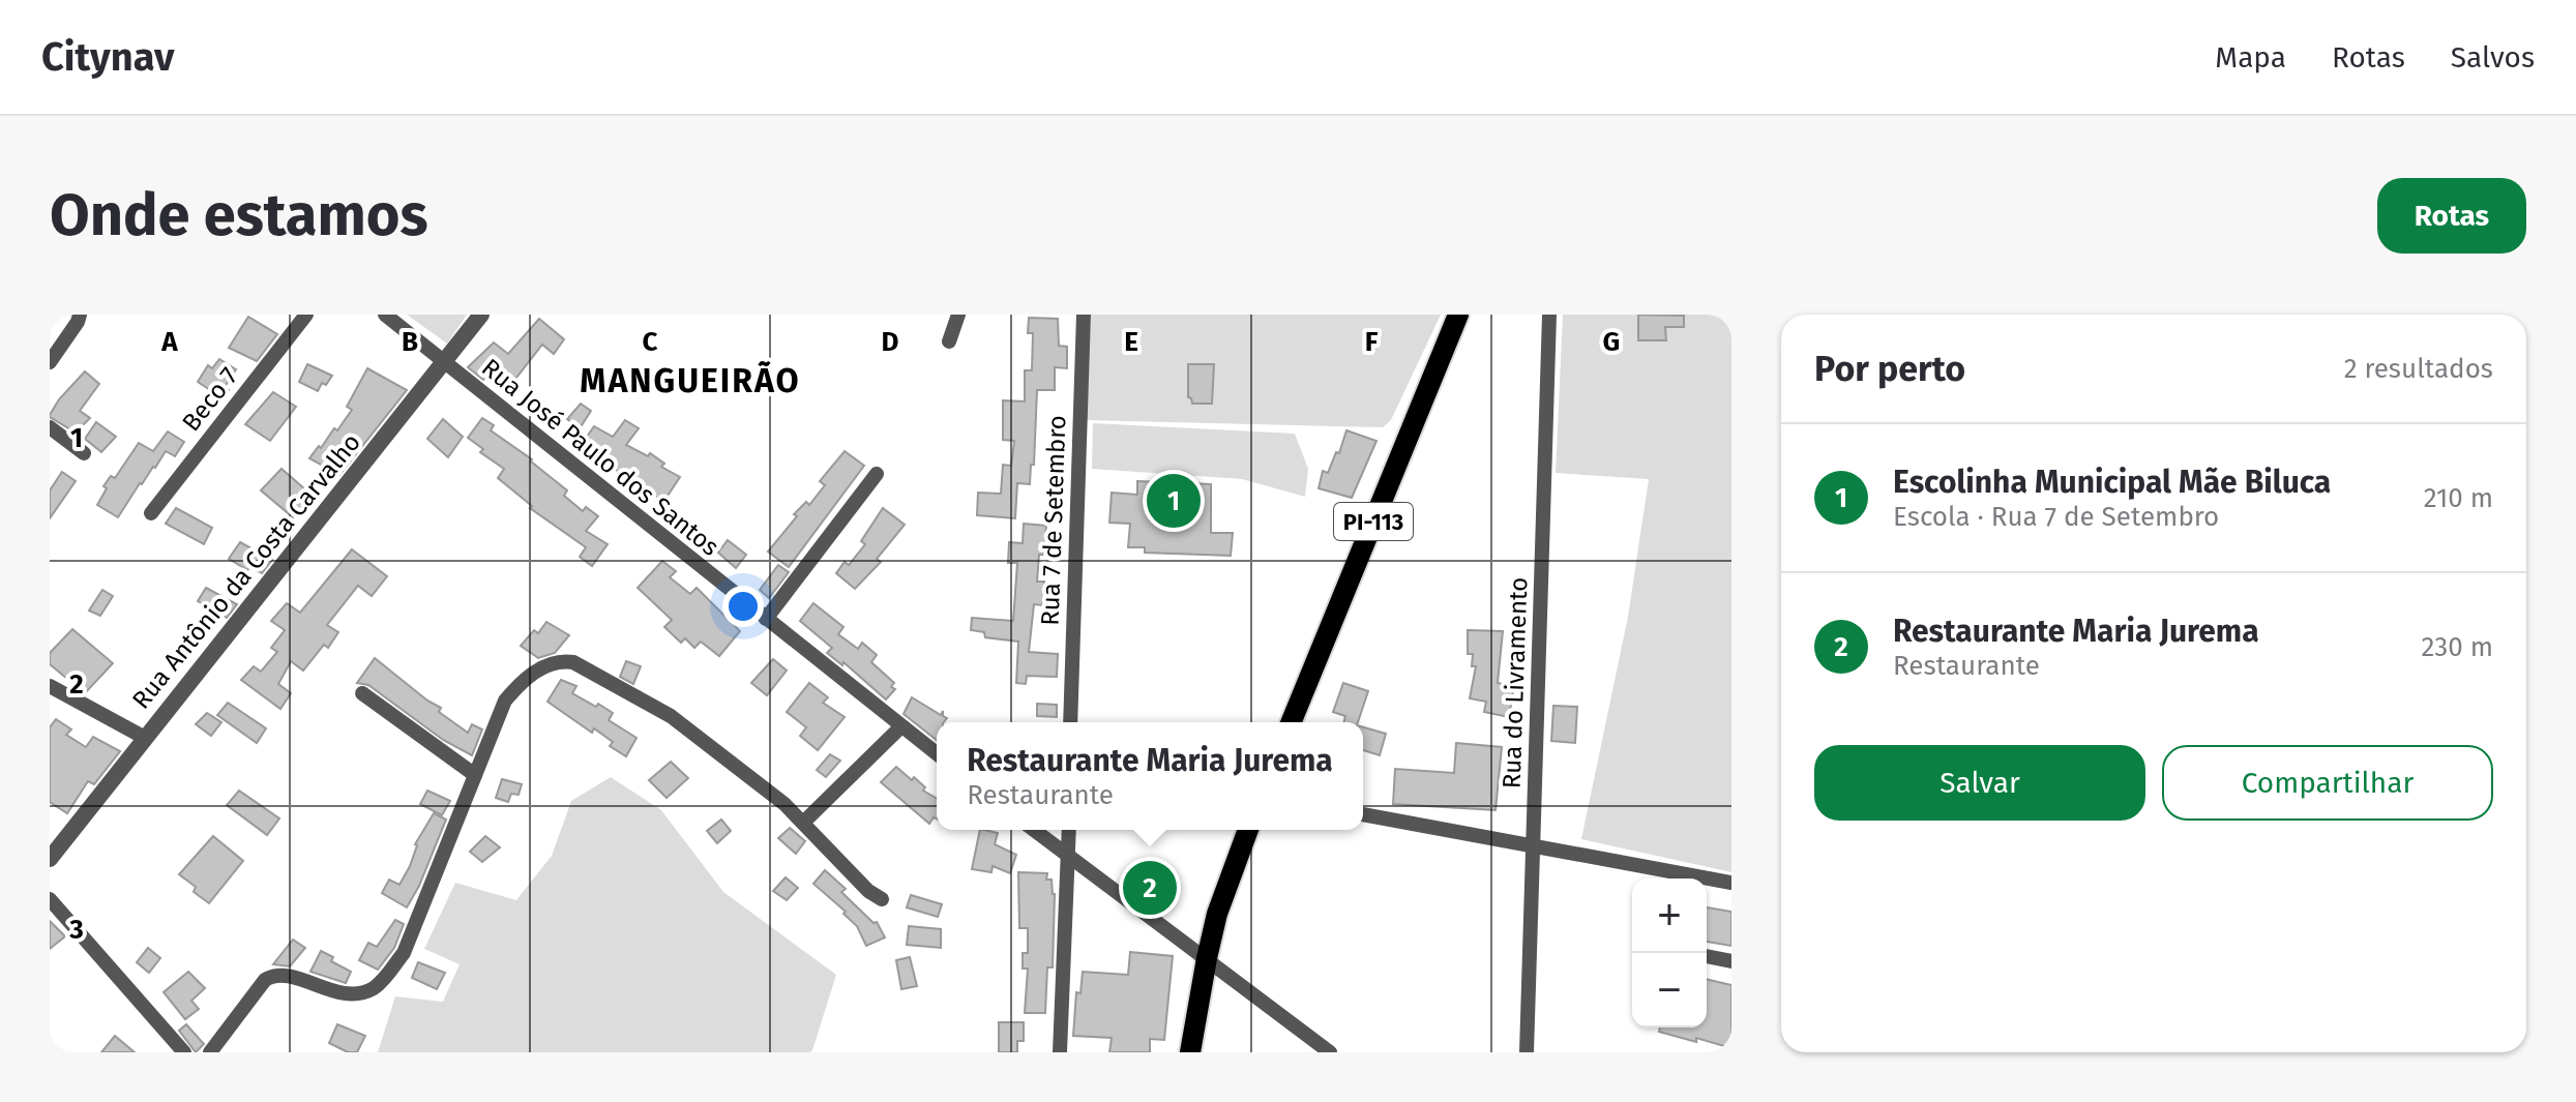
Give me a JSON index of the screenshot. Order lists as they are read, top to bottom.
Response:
{
  "streets": {
    "main road": ["PI-113"],
    "street": [
      "Beco 7",
      "Rua José Paulo dos Santos",
      "Rua 7 de Setembro",
      "Rua Antônio da Costa Carvalho",
      "Rua do Livramento"
    ]
  },
  "crossings": [
    ["Rua José Paulo dos Santos", "Rua Antônio da Costa Carvalho"]
  ],
  "districts": ["MANGUEIRÃO"],
  "page": {
    "header": "Citynav",
    "nav": ["Mapa", "Rotas", "Salvos"],
    "buttons": [
      "Rotas",
      ["Salvar", "Compartilhar"]
    ],
    "title": "Onde estamos",
    "heading": ["Por perto", "2 resultados"],
    "list": [
      {
        "mark": "1",
        "name": "Escolinha Municipal Mãe Biluca",
        "note": "Escola · Rua 7 de Setembro",
        "value": "210 m"
      },
      {
        "mark": "2",
        "name": "Restaurante Maria Jurema",
        "note": "Restaurante",
        "value": "230 m"
      }
    ],
    "pins": ["1", "2"],
    "popup": ["Restaurante Maria Jurema", "Restaurante"],
    "map_buttons": ["+", "−"]
  },
  "grid": {
    "columns": [
      "A",
      "B",
      "C",
      "D",
      "E",
      "F",
      "G"
    ],
    "rows": ["1", "2", "3"]
  }
}
